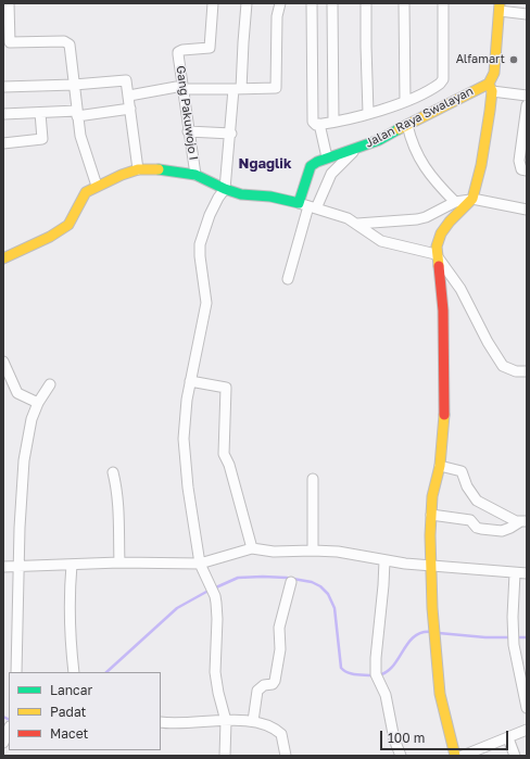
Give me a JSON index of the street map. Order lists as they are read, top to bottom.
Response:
{
  "streets": {
    "street": ["Gang Pakuwojo I", "Jalan Raya Swalayan"]
  },
  "districts": ["Ngaglik"],
  "places": ["Alfamart"],
  "legend": ["Lancar", "Padat", "Macet"],
  "scale_bar": "100 m"
}
